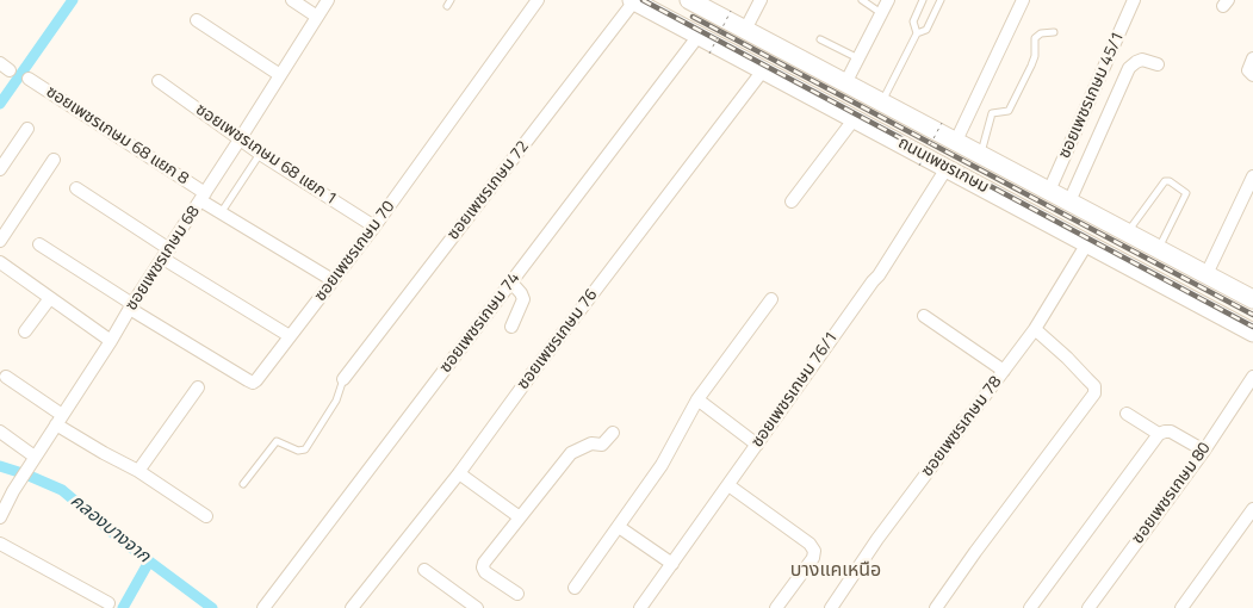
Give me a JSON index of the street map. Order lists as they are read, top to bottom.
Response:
{
  "streets": {
    "main road": ["ถนนเพชรเกษม"],
    "street": [
      "ซอยเพชรเกษม 45/1",
      "ซอยเพชรเกษม 68 แยก 8",
      "ซอยเพชรเกษม 68 แยก 1",
      "ซอยเพชรเกษม 72",
      "ซอยเพชรเกษม 70",
      "ซอยเพชรเกษม 68",
      "ซอยเพชรเกษม 74",
      "ซอยเพชรเกษม 76",
      "ซอยเพชรเกษม 76/1",
      "ซอยเพชรเกษม 78",
      "ซอยเพชรเกษม 80"
    ]
  },
  "crossings": [
    ["ซอยเพชรเกษม 45/1", "ถนนเพชรเกษม"],
    ["ซอยเพชรเกษม 68 แยก 8", "ซอยเพชรเกษม 70"],
    ["ซอยเพชรเกษม 68 แยก 8", "ซอยเพชรเกษม 68"],
    ["ซอยเพชรเกษม 68 แยก 1", "ซอยเพชรเกษม 70"],
    ["ซอยเพชรเกษม 68 แยก 1", "ซอยเพชรเกษม 68"],
    ["ถนนเพชรเกษม", "ซอยเพชรเกษม 72"],
    ["ถนนเพชรเกษม", "ซอยเพชรเกษม 74"],
    ["ถนนเพชรเกษม", "ซอยเพชรเกษม 76"],
    ["ถนนเพชรเกษม", "ซอยเพชรเกษม 76/1"],
    ["ถนนเพชรเกษม", "ซอยเพชรเกษม 78"],
    ["ซอยเพชรเกษม 70", "ซอยเพชรเกษม 68"]
  ],
  "districts": ["บางแคเหนือ"],
  "water": ["คลองบางจาก"]
}
